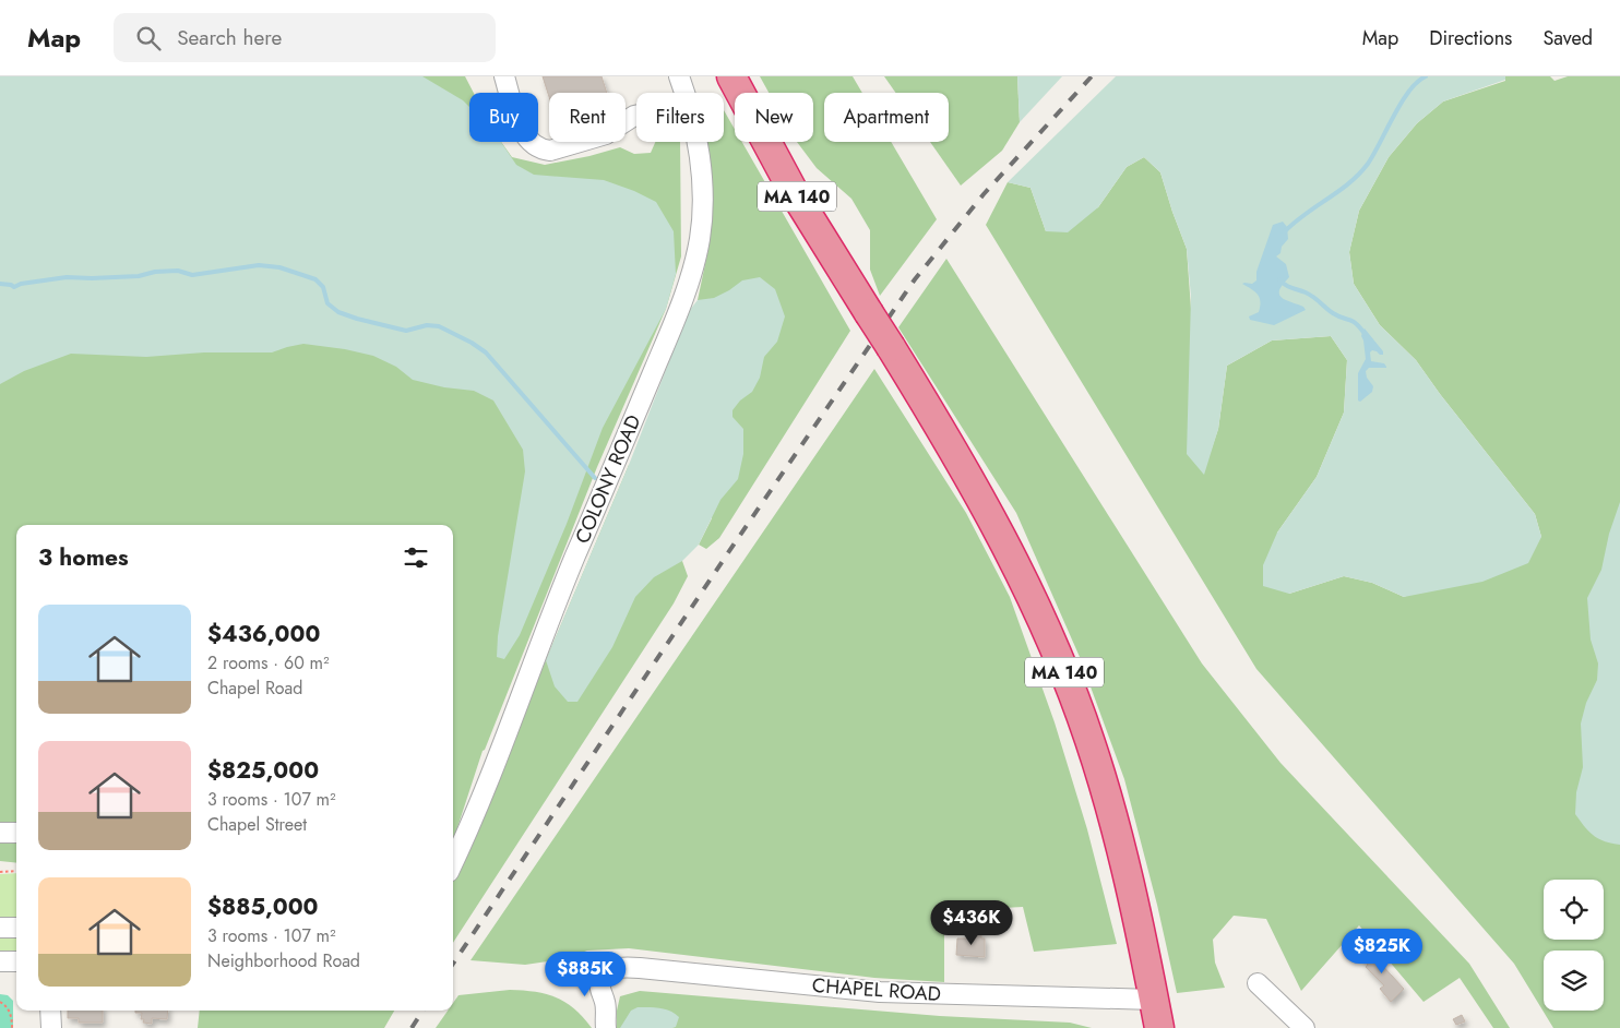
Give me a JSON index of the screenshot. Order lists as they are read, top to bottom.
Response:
{
  "streets": {
    "highway": ["MA 140"],
    "street": ["COLONY ROAD", "CHAPEL ROAD"]
  },
  "crossings": [
    ["MA 140", "CHAPEL ROAD"]
  ],
  "page": {
    "header": "Map",
    "search": "Search here",
    "nav": ["Map", "Directions", "Saved"],
    "chip": [
      "Buy",
      "Rent",
      "Filters",
      "New",
      "Apartment"
    ],
    "heading": "3 homes",
    "list": [
      {
        "name": "$436,000",
        "note": "2 rooms · 60 m² · Chapel Road"
      },
      {
        "name": "$825,000",
        "note": "3 rooms · 107 m² · Chapel Street"
      },
      {
        "name": "$885,000",
        "note": "3 rooms · 107 m² · Neighborhood Road"
      }
    ],
    "price": ["$436K", "$825K", "$885K"]
  }
}
